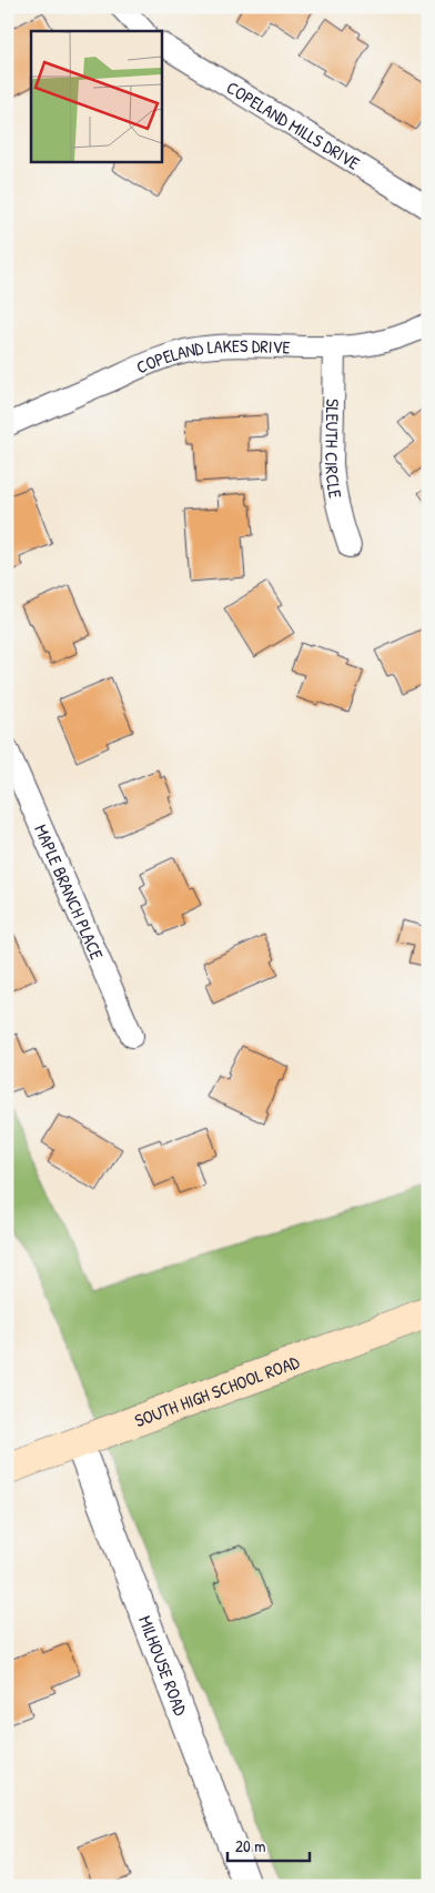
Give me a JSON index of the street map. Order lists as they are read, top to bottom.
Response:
{
  "streets": {
    "main road": ["SOUTH HIGH SCHOOL ROAD"],
    "street": [
      "COPELAND MILLS DRIVE",
      "COPELAND LAKES DRIVE",
      "SLEUTH CIRCLE",
      "MAPLE BRANCH PLACE",
      "MILHOUSE ROAD"
    ]
  },
  "crossings": [
    ["COPELAND LAKES DRIVE", "SLEUTH CIRCLE"],
    ["SOUTH HIGH SCHOOL ROAD", "MILHOUSE ROAD"]
  ],
  "scale_bar": "20 m"
}
